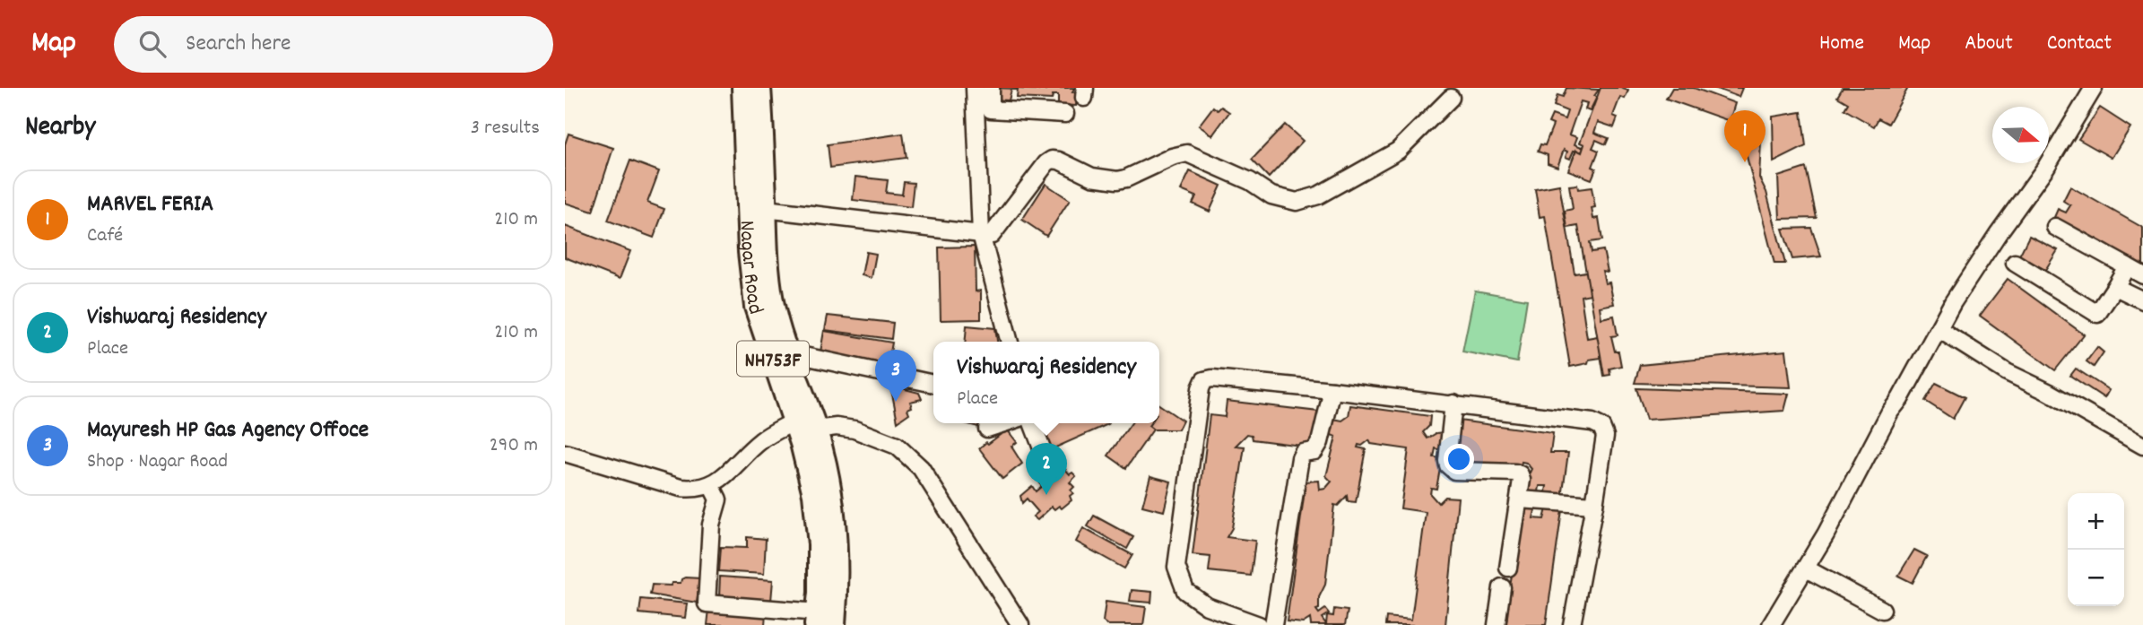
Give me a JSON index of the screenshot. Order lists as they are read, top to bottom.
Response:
{
  "streets": {
    "highway": ["Nagar Road", "NH753F"]
  },
  "north": "right",
  "page": {
    "header": "Map",
    "search": "Search here",
    "nav": [
      "Home",
      "Map",
      "About",
      "Contact"
    ],
    "heading": ["Nearby", "3 results"],
    "pins": ["1", "3", "2"],
    "list": [
      {
        "mark": "1",
        "name": "MARVEL FERIA",
        "note": "Café",
        "value": "210 m"
      },
      {
        "mark": "2",
        "name": "Vishwaraj Residency",
        "note": "Place",
        "value": "210 m"
      },
      {
        "mark": "3",
        "name": "Mayuresh HP Gas Agency Offoce",
        "note": "Shop · Nagar Road",
        "value": "290 m"
      }
    ],
    "popup": ["Vishwaraj Residency", "Place"],
    "map_buttons": ["+", "−"]
  }
}
